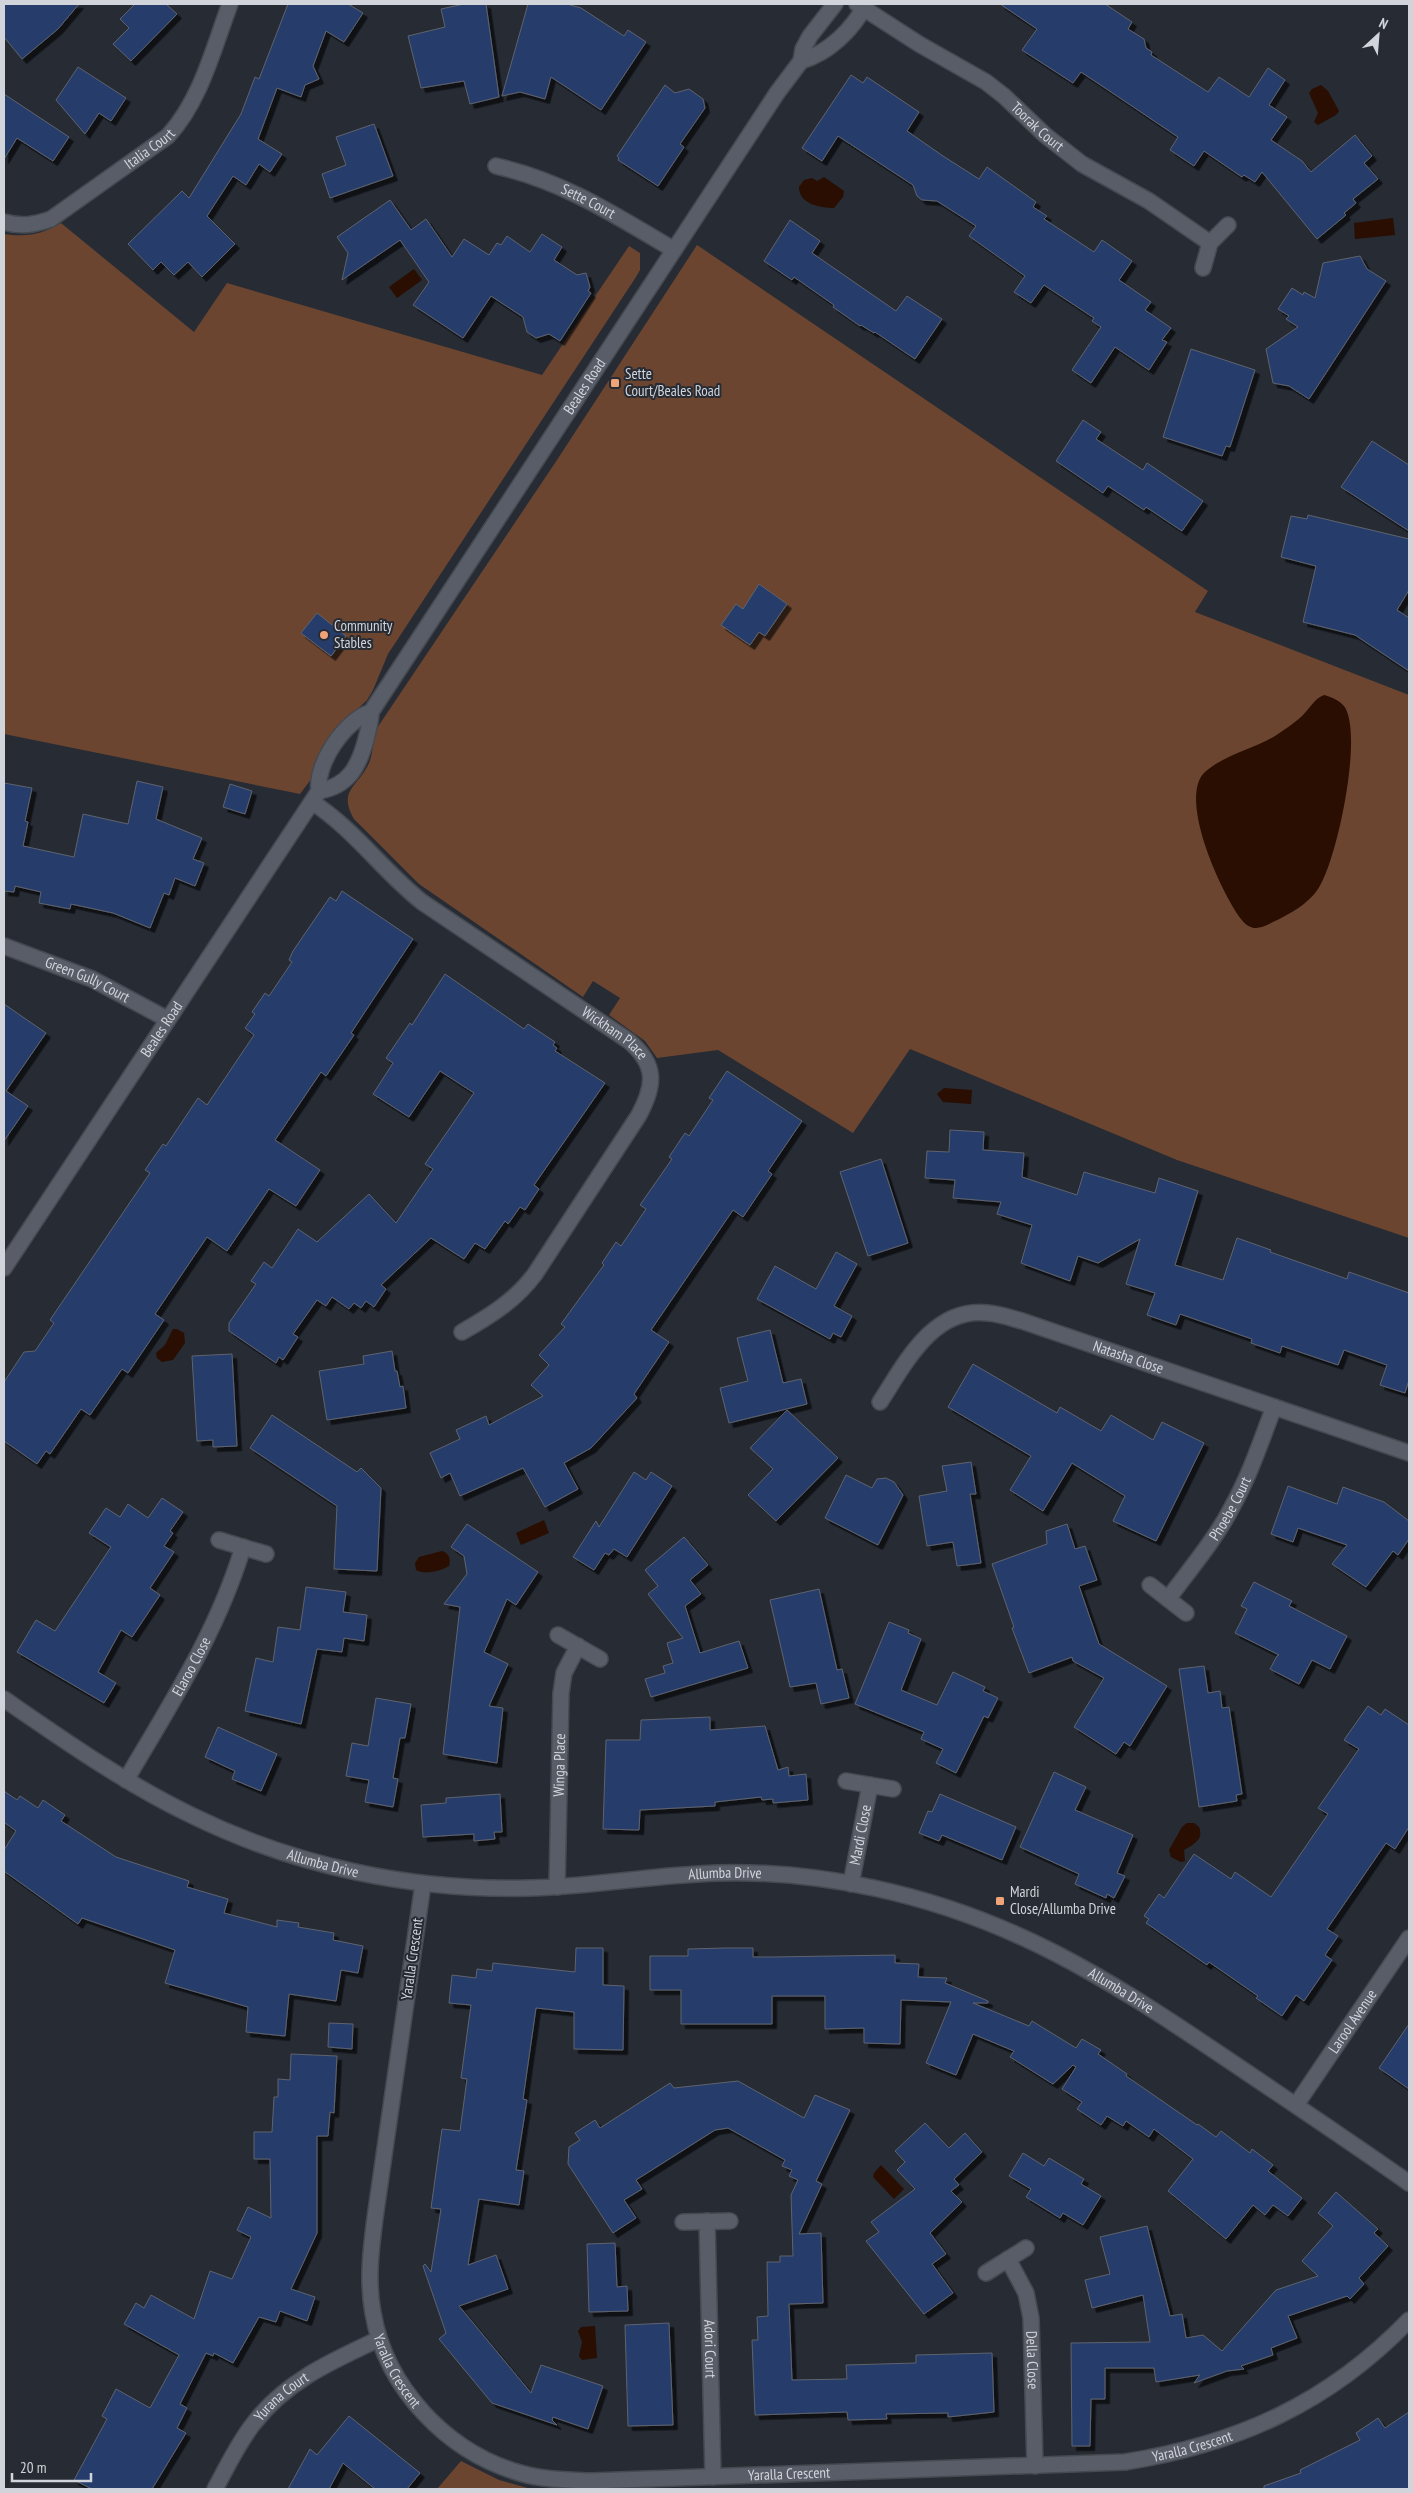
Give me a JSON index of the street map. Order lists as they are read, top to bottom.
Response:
{
  "streets": {
    "street": [
      "Toorak Court",
      "Italia Court",
      "Sette Court",
      "Beales Road",
      "Green Gully Court",
      "Wickham Place",
      "Natasha Close",
      "Phoebe Court",
      "Elaroo Close",
      "Winga Place",
      "Mardi Close",
      "Allumba Drive",
      "Yaralla Crescent",
      "Larool Avenue",
      "Adori Court",
      "Della Close",
      "Yurana Court"
    ]
  },
  "crossings": [
    ["Sette Court", "Beales Road"],
    ["Beales Road", "Green Gully Court"],
    ["Beales Road", "Wickham Place"],
    ["Natasha Close", "Phoebe Court"],
    ["Elaroo Close", "Allumba Drive"],
    ["Winga Place", "Allumba Drive"],
    ["Mardi Close", "Allumba Drive"],
    ["Allumba Drive", "Yaralla Crescent"],
    ["Allumba Drive", "Larool Avenue"],
    ["Yaralla Crescent", "Adori Court"],
    ["Yaralla Crescent", "Della Close"],
    ["Yaralla Crescent", "Yurana Court"]
  ],
  "places": {
    "transit": ["Sette Court/Beales Road", "Mardi Close/Allumba Drive"],
    "other": ["Community Stables"]
  },
  "scale_bar": "20 m",
  "north": "top right"
}
